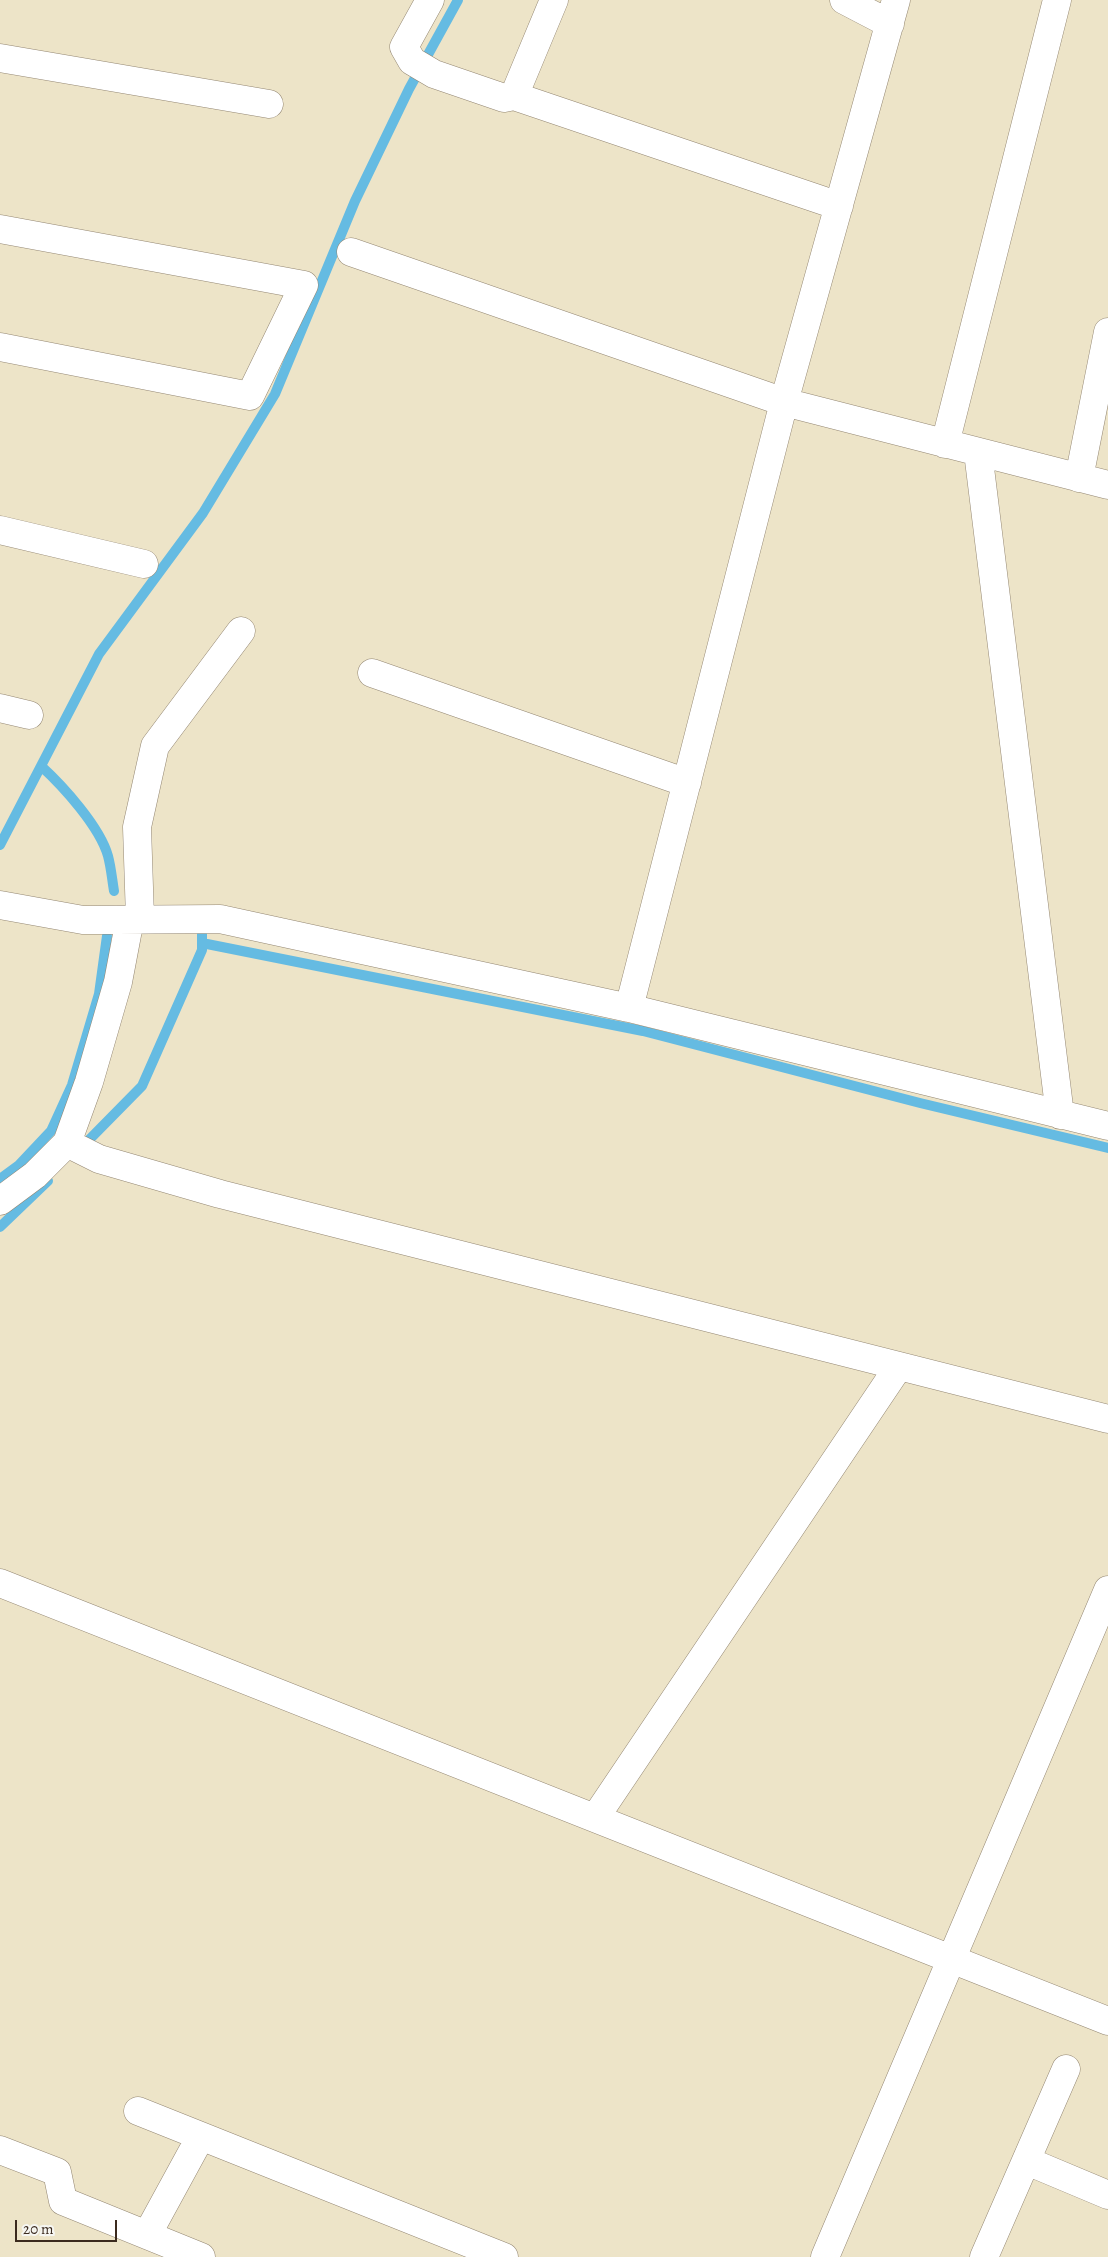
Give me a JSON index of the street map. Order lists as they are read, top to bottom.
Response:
{
  "scale_bar": "20 m"
}
